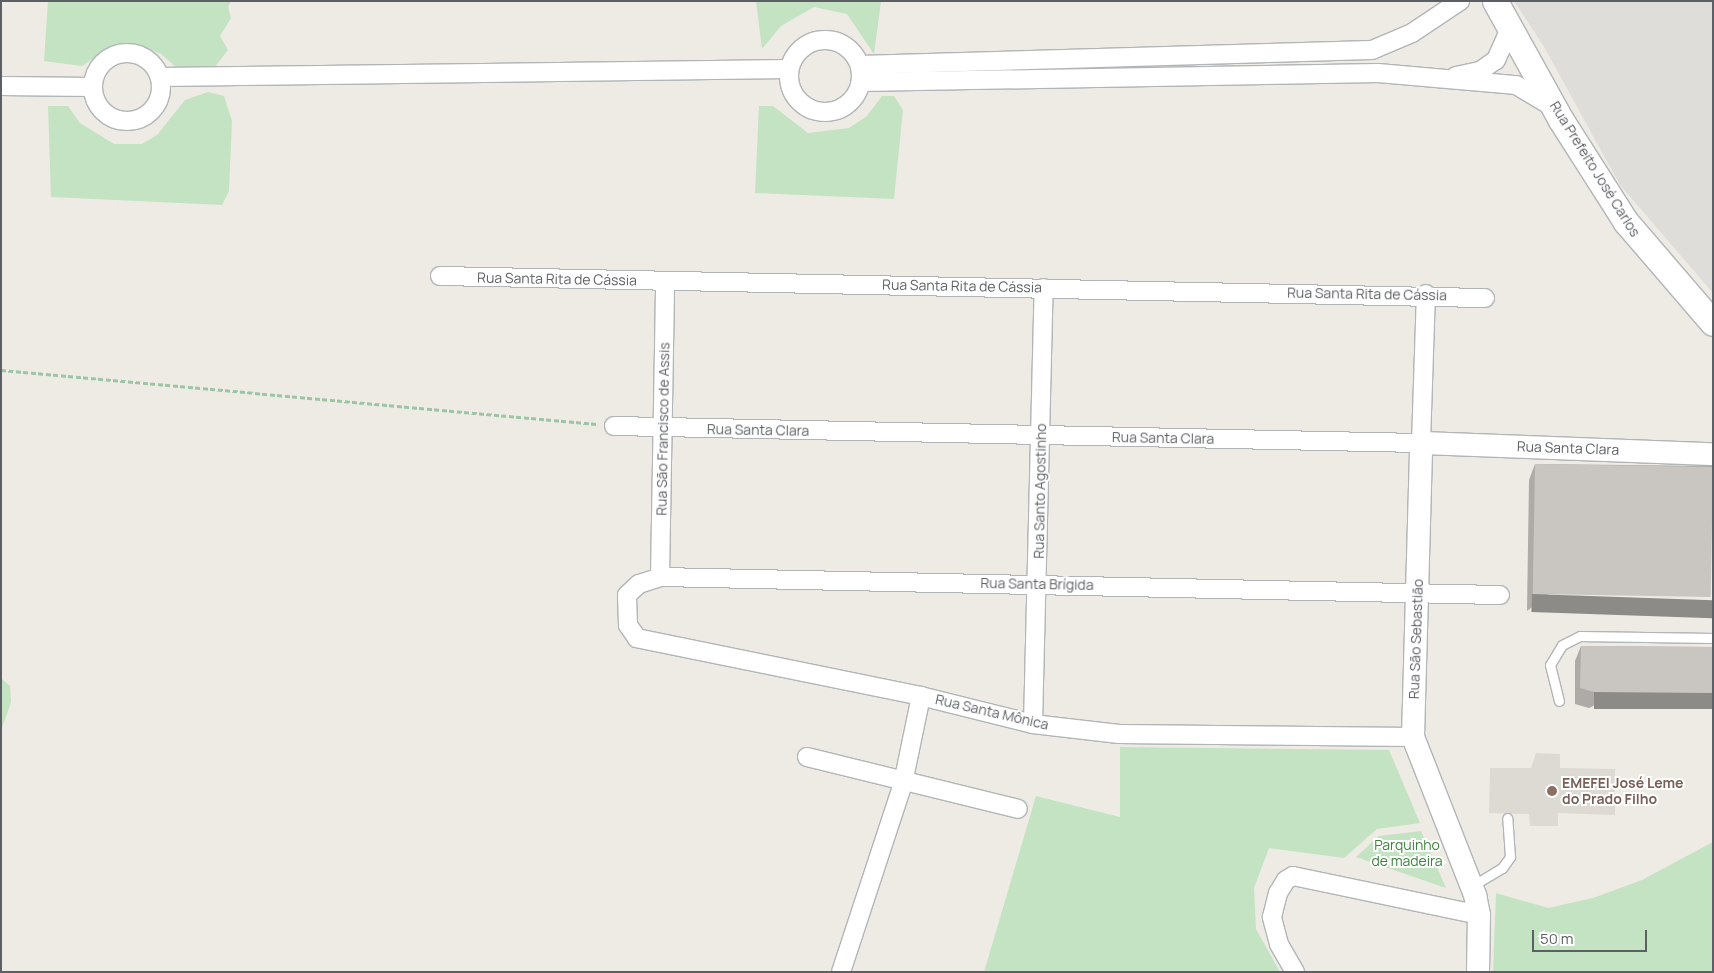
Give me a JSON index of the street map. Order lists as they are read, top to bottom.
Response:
{
  "streets": {
    "main road": ["Rua Prefeito José Carlos"],
    "street": [
      "Rua Santa Rita de Cássia",
      "Rua São Francisco de Assis",
      "Rua Santa Clara",
      "Rua Santo Agostinho",
      "Rua Santa Brígida",
      "Rua São Sebastião",
      "Rua Santa Mônica"
    ]
  },
  "crossings": [
    ["Rua Santa Rita de Cássia", "Rua São Francisco de Assis"],
    ["Rua Santa Rita de Cássia", "Rua Santo Agostinho"],
    ["Rua Santa Rita de Cássia", "Rua São Sebastião"],
    ["Rua São Francisco de Assis", "Rua Santa Clara"],
    ["Rua São Francisco de Assis", "Rua Santa Brígida"],
    ["Rua Santa Clara", "Rua Santo Agostinho"],
    ["Rua Santa Clara", "Rua São Sebastião"],
    ["Rua Santo Agostinho", "Rua Santa Brígida"],
    ["Rua Santo Agostinho", "Rua Santa Mônica"],
    ["Rua Santa Brígida", "Rua São Sebastião"],
    ["Rua Santa Brígida", "Rua Santa Mônica"],
    ["Rua São Sebastião", "Rua Santa Mônica"]
  ],
  "parks": ["Parquinho de madeira"],
  "places": ["EMEFEI José Leme do Prado Filho"],
  "scale_bar": "50 m"
}
